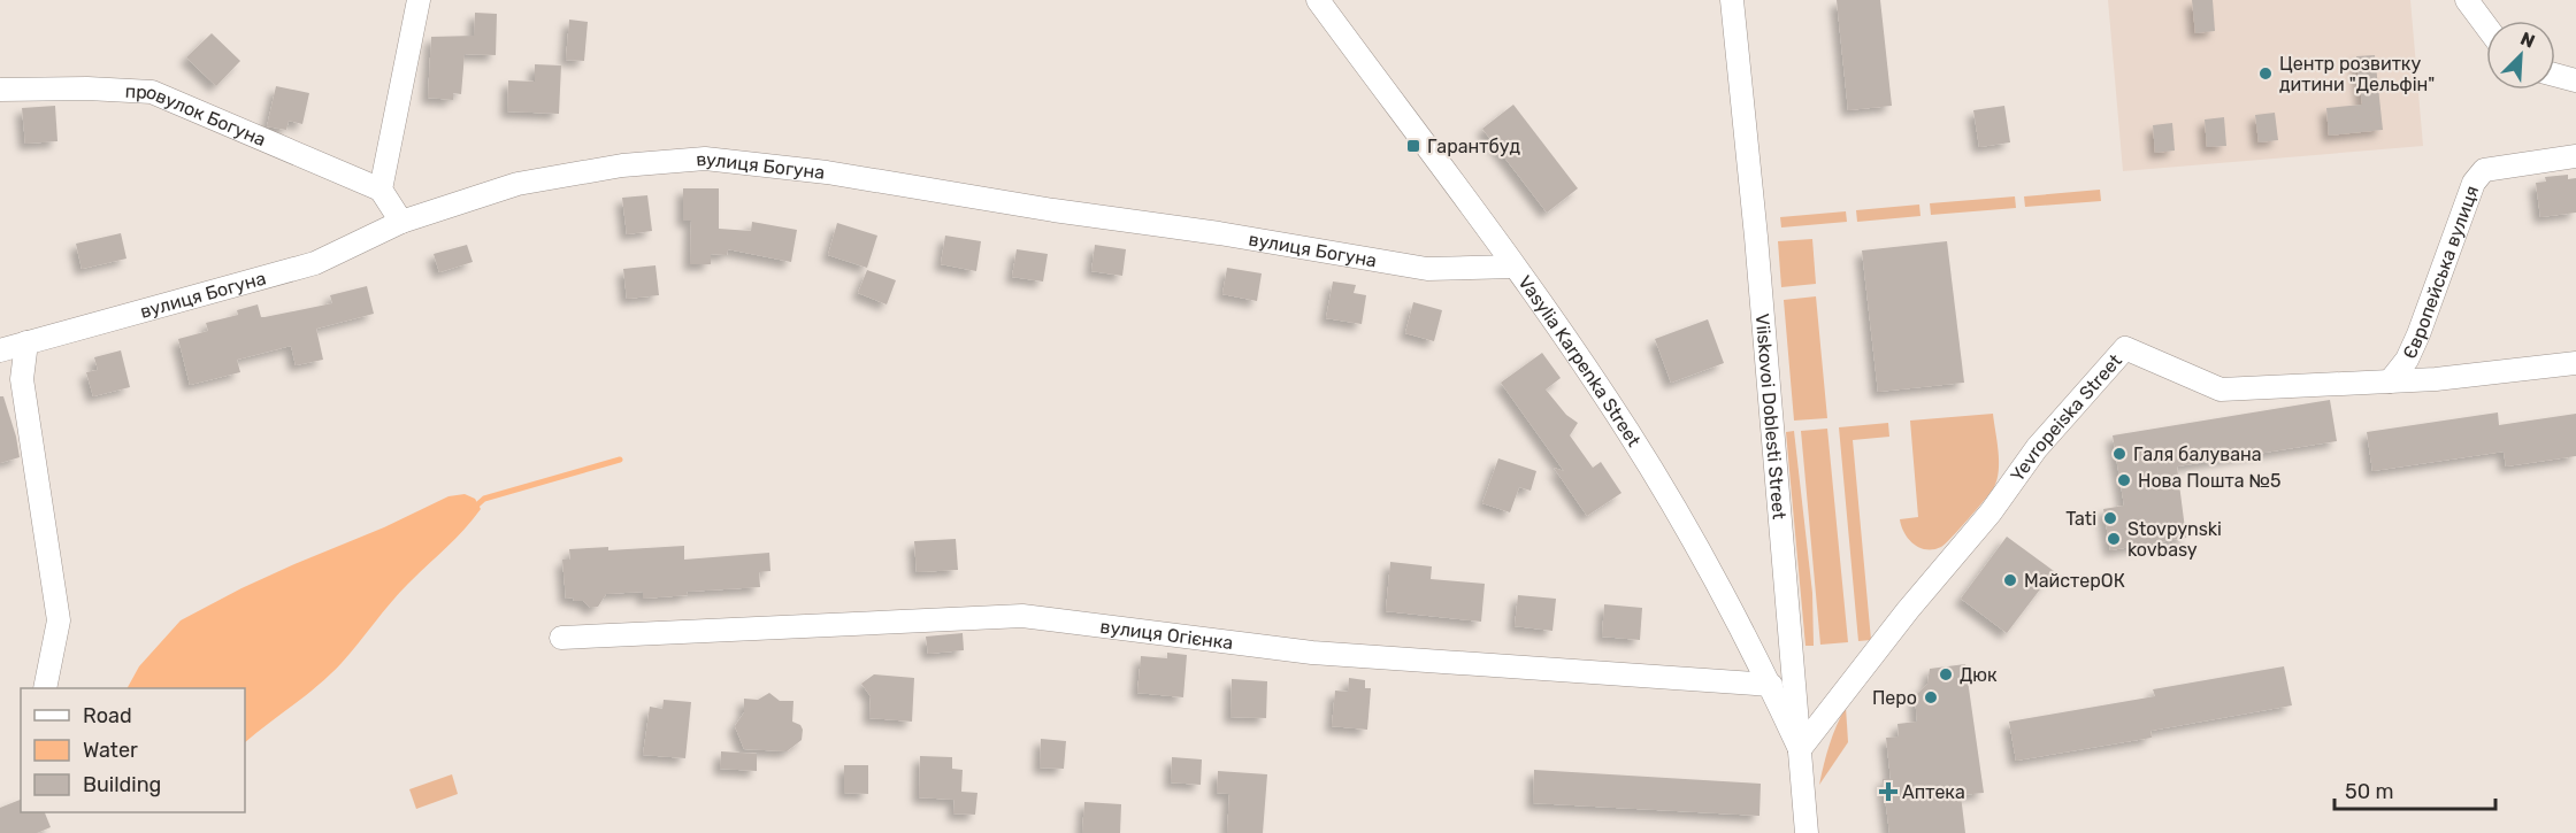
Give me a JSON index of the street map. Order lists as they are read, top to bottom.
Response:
{
  "streets": {
    "street": [
      "провулок Богуна",
      "вулиця Богуна",
      "Європейська вулиця",
      "Vasylia Karpenka Street",
      "Viiskovoi Doblesti Street",
      "Yevropeiska Street",
      "вулиця Огієнка"
    ]
  },
  "crossings": [
    ["вулиця Богуна", "Vasylia Karpenka Street"],
    ["Європейська вулиця", "Yevropeiska Street"],
    ["Vasylia Karpenka Street", "Viiskovoi Doblesti Street"],
    ["Vasylia Karpenka Street", "Yevropeiska Street"],
    ["Vasylia Karpenka Street", "вулиця Огієнка"],
    ["Viiskovoi Doblesti Street", "Yevropeiska Street"]
  ],
  "places": {
    "other": [
      "Центр розвитку дитини \"Дельфін\"",
      "Галя балувана",
      "Нова Пошта №5",
      "Tati",
      "Stovpynski kovbasy",
      "МайстерОК",
      "Дюк",
      "Перо"
    ],
    "transit": ["Гарантбуд"],
    "health": ["Аптека"]
  },
  "legend": ["Road", "Water", "Building"],
  "scale_bar": "50 m",
  "north": "top right"
}
